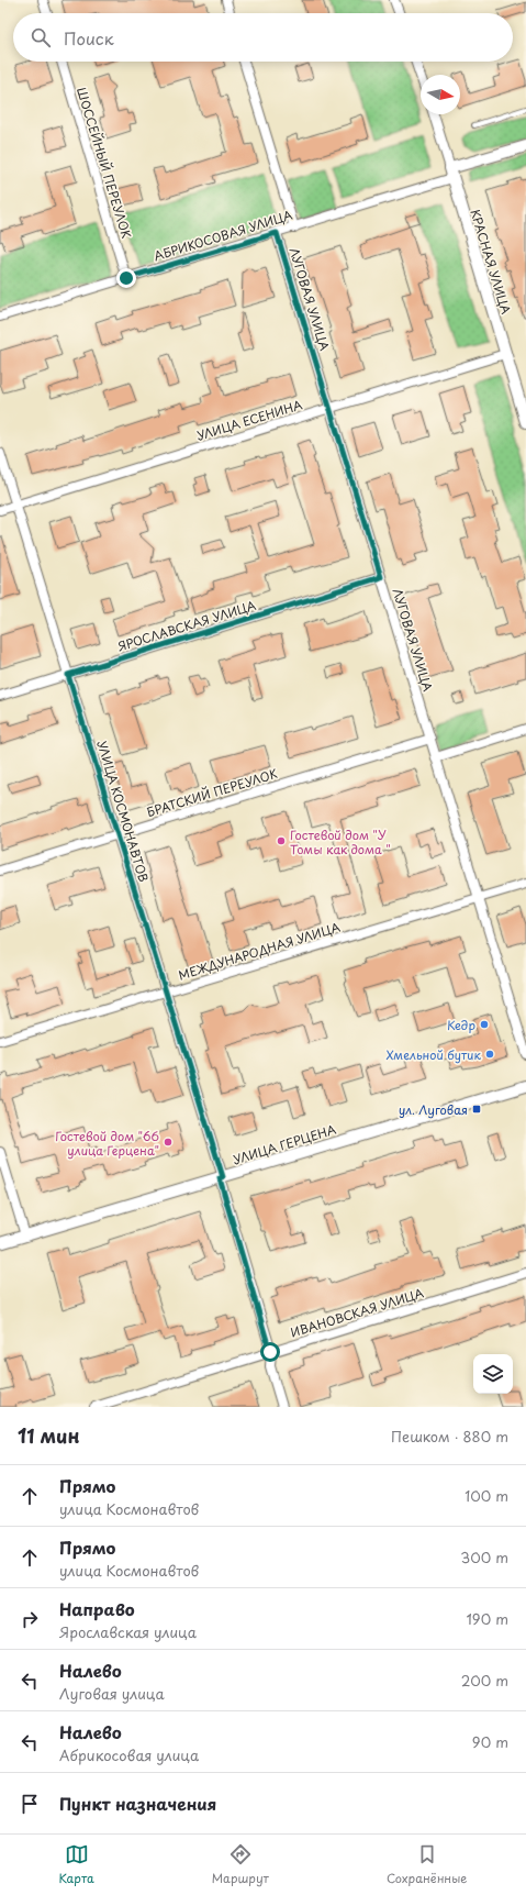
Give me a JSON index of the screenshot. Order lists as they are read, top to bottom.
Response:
{
  "streets": {
    "street": [
      "ШОССЕЙНЫЙ ПЕРЕУЛОК",
      "АБРИКОСОВАЯ УЛИЦА",
      "КРАСНАЯ УЛИЦА",
      "ЛУГОВАЯ УЛИЦА",
      "УЛИЦА ЕСЕНИНА",
      "ЯРОСЛАВСКАЯ УЛИЦА",
      "БРАТСКИЙ ПЕРЕУЛОК",
      "УЛИЦА КОСМОНАВТОВ",
      "МЕЖДУНАРОДНАЯ УЛИЦА",
      "УЛИЦА ГЕРЦЕНА",
      "ИВАНОВСКАЯ УЛИЦА"
    ]
  },
  "crossings": [
    ["ШОССЕЙНЫЙ ПЕРЕУЛОК", "АБРИКОСОВАЯ УЛИЦА"],
    ["АБРИКОСОВАЯ УЛИЦА", "КРАСНАЯ УЛИЦА"],
    ["АБРИКОСОВАЯ УЛИЦА", "ЛУГОВАЯ УЛИЦА"],
    ["КРАСНАЯ УЛИЦА", "УЛИЦА ЕСЕНИНА"],
    ["ЛУГОВАЯ УЛИЦА", "УЛИЦА ЕСЕНИНА"],
    ["ЛУГОВАЯ УЛИЦА", "ЯРОСЛАВСКАЯ УЛИЦА"],
    ["ЛУГОВАЯ УЛИЦА", "БРАТСКИЙ ПЕРЕУЛОК"],
    ["ЛУГОВАЯ УЛИЦА", "МЕЖДУНАРОДНАЯ УЛИЦА"],
    ["УЛИЦА ЕСЕНИНА", "УЛИЦА КОСМОНАВТОВ"],
    ["ЯРОСЛАВСКАЯ УЛИЦА", "УЛИЦА КОСМОНАВТОВ"],
    ["БРАТСКИЙ ПЕРЕУЛОК", "УЛИЦА КОСМОНАВТОВ"],
    ["УЛИЦА КОСМОНАВТОВ", "МЕЖДУНАРОДНАЯ УЛИЦА"],
    ["УЛИЦА КОСМОНАВТОВ", "УЛИЦА ГЕРЦЕНА"],
    ["УЛИЦА КОСМОНАВТОВ", "ИВАНОВСКАЯ УЛИЦА"]
  ],
  "places": {
    "other": [
      "Гостевой дом \"У Томы как дома \"",
      "Кедр",
      "Хмельной бутик",
      "Гостевой дом \"66 улица Герцена\""
    ],
    "transit": ["ул. Луговая"]
  },
  "north": "right",
  "page": {
    "search": "Поиск",
    "heading": ["11 мин", "Пешком · 880 m"],
    "list": [
      ["Прямо", "улица Космонавтов", "100 m"],
      ["Прямо", "улица Космонавтов", "300 m"],
      ["Направо", "Ярославская улица", "190 m"],
      ["Налево", "Луговая улица", "200 m"],
      ["Налево", "Абрикосовая улица", "90 m"],
      "Пункт назначения"
    ],
    "nav": ["Карта", "Маршрут", "Сохранённые"]
  }
}
